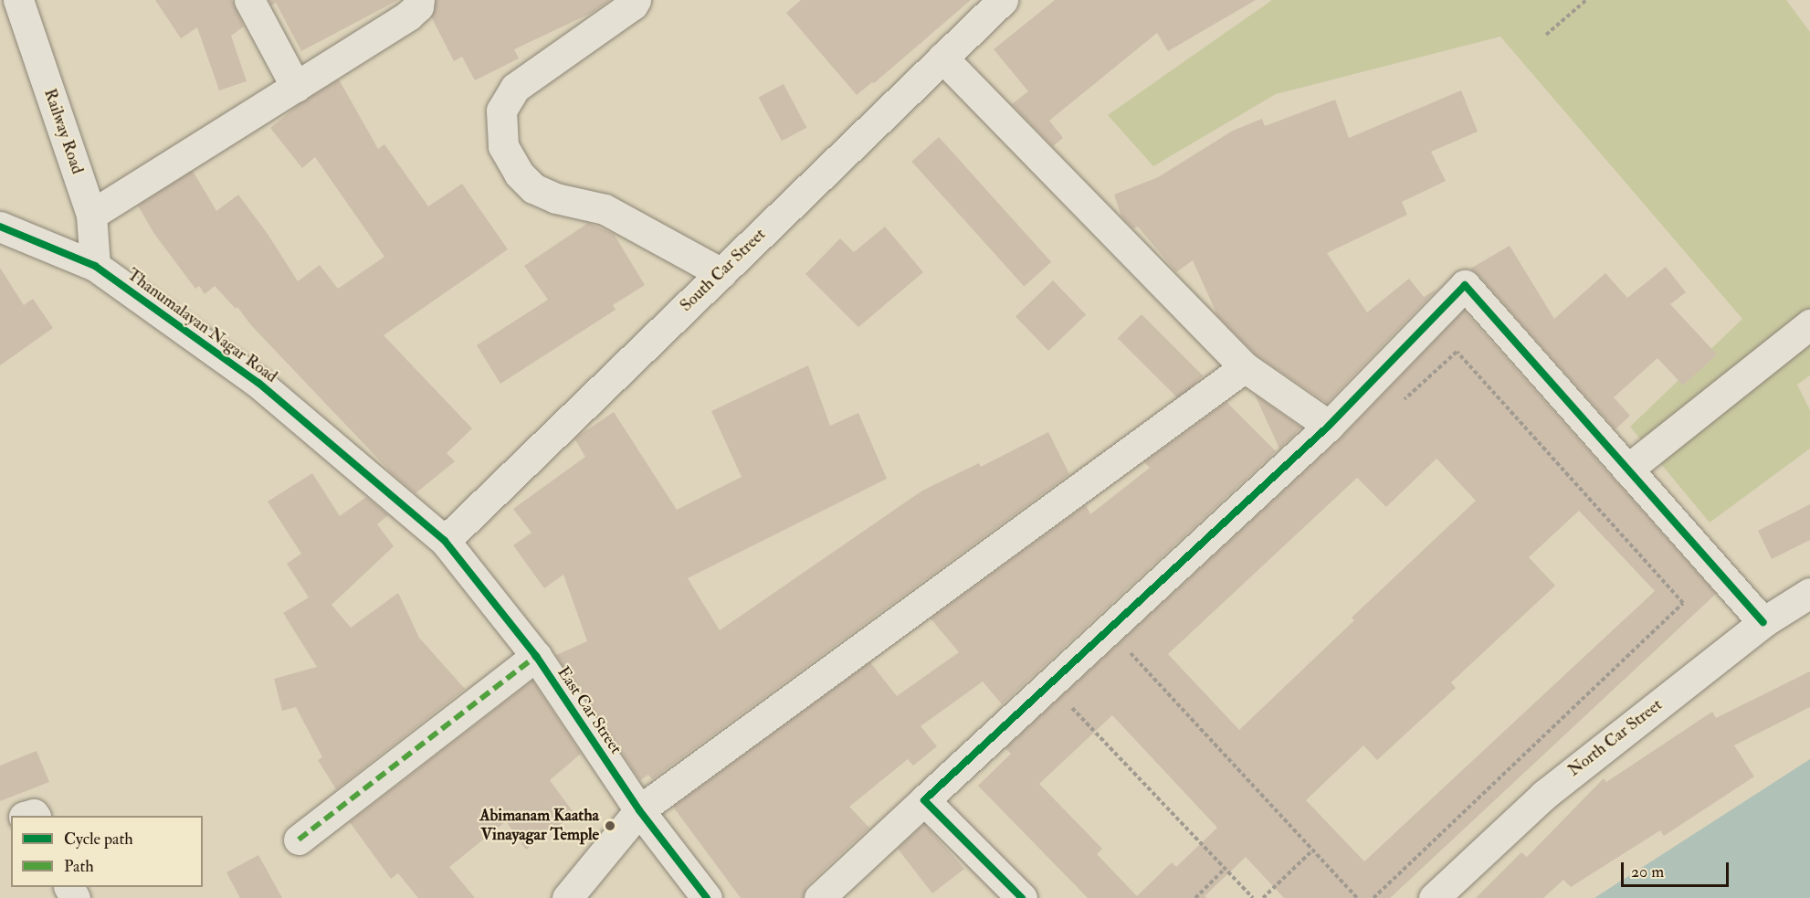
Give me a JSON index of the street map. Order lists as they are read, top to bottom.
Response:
{
  "streets": {
    "street": [
      "Railway Road",
      "South Car Street",
      "Thanumalayan Nagar Road",
      "East Car Street",
      "North Car Street"
    ]
  },
  "crossings": [
    ["Railway Road", "Thanumalayan Nagar Road"],
    ["South Car Street", "Thanumalayan Nagar Road"],
    ["South Car Street", "East Car Street"],
    ["Thanumalayan Nagar Road", "East Car Street"]
  ],
  "places": ["Abimanam Kaatha Vinayagar Temple"],
  "legend": ["Cycle path", "Path"],
  "scale_bar": "20 m"
}
